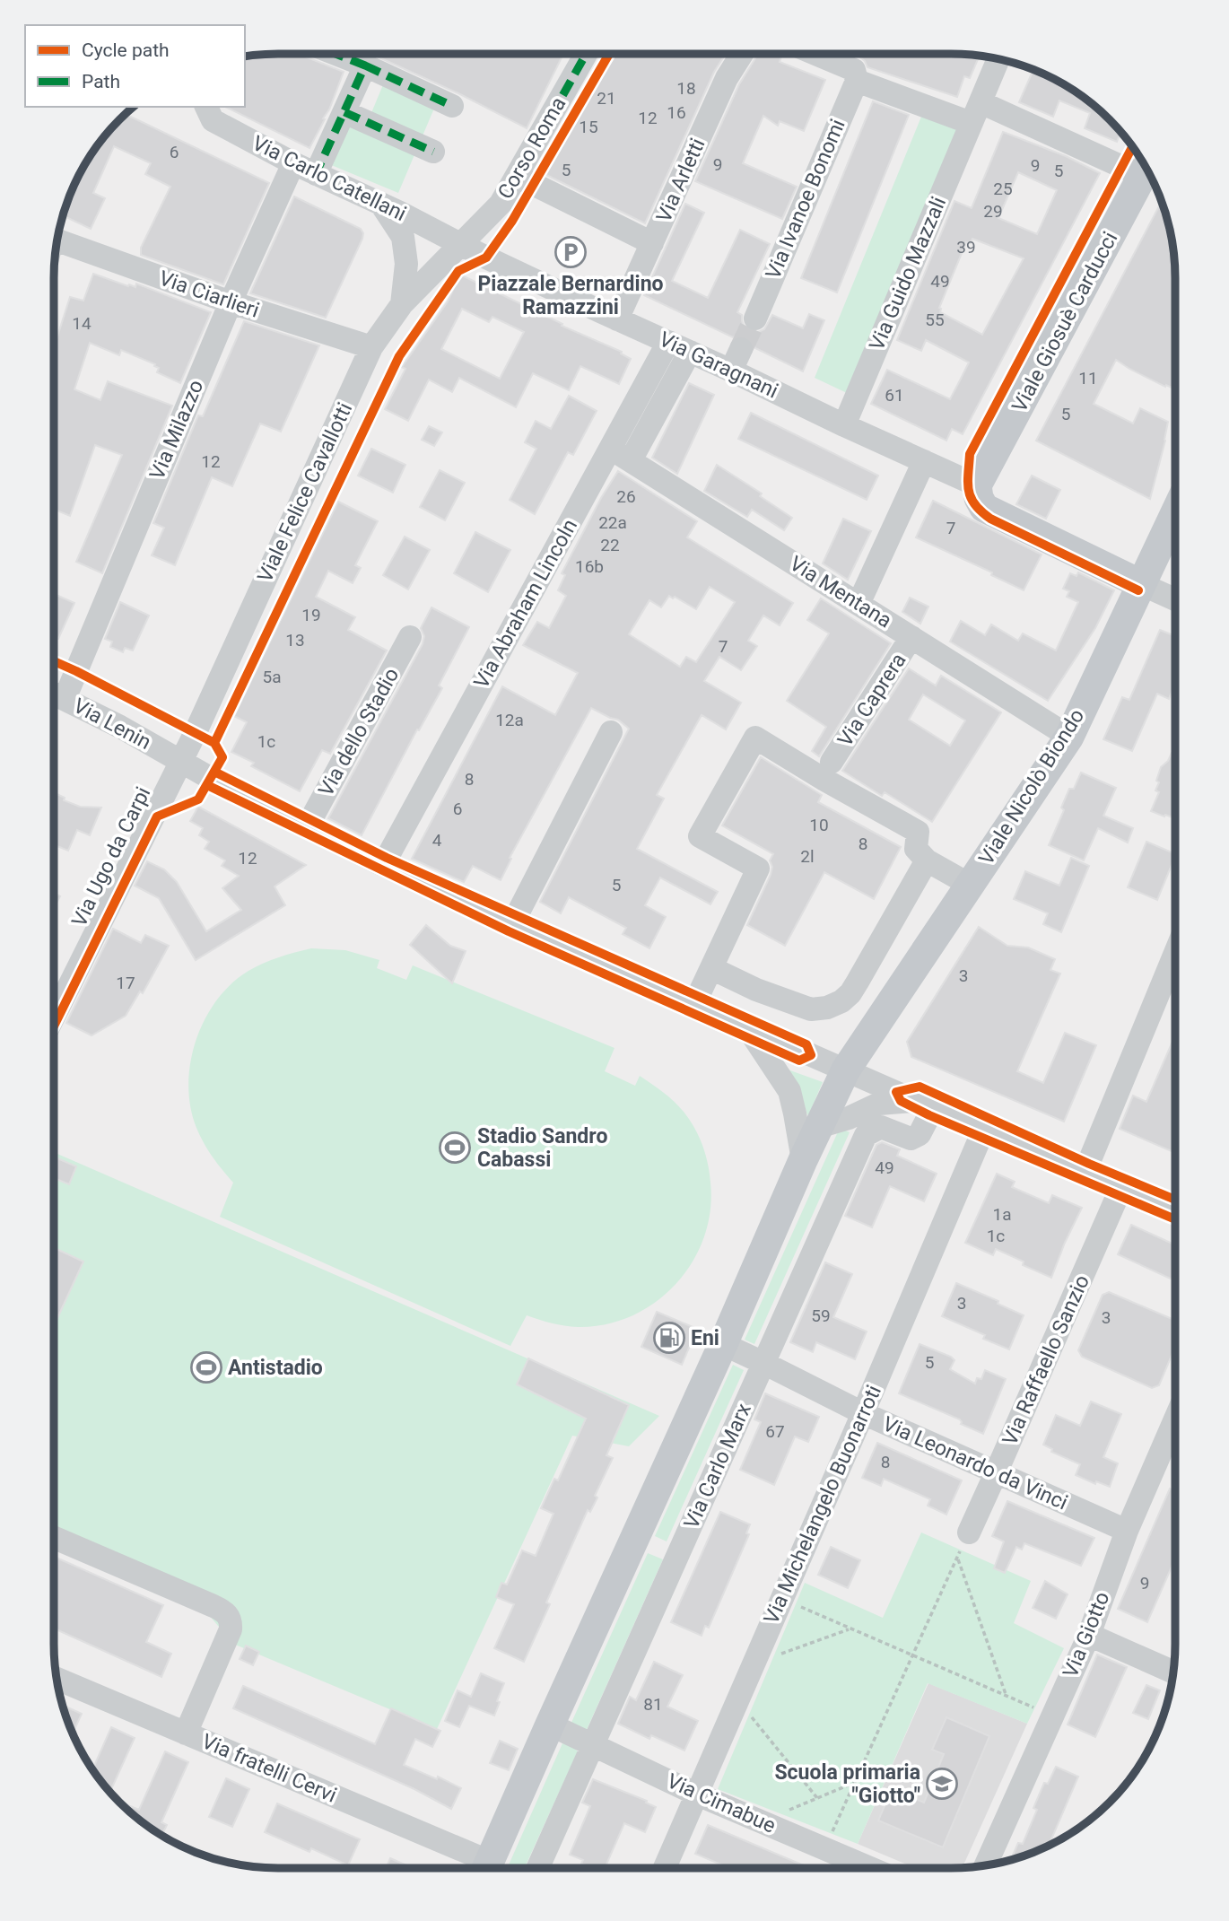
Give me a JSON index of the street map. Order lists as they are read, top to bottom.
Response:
{
  "streets": {
    "main road": ["Viale Giosuè Carducci", "Viale Nicolò Biondo"],
    "street": [
      "Corso Roma",
      "Via Carlo Catellani",
      "Via Arletti",
      "Via Ivanoe Bonomi",
      "Via Guido Mazzali",
      "Via Ciarlieri",
      "Via Garagnani",
      "Via Milazzo",
      "Viale Felice Cavallotti",
      "Via Mentana",
      "Via Abraham Lincoln",
      "Via Caprera",
      "Via Lenin",
      "Via dello Stadio",
      "Via Ugo da Carpi",
      "Via Raffaello Sanzio",
      "Via Leonardo da Vinci",
      "Via Carlo Marx",
      "Via Michelangelo Buonarroti",
      "Via Giotto",
      "Via fratelli Cervi",
      "Via Cimabue"
    ]
  },
  "crossings": [
    ["Corso Roma", "Via Carlo Catellani"],
    ["Corso Roma", "Via Garagnani"],
    ["Corso Roma", "Viale Felice Cavallotti"],
    ["Via Carlo Catellani", "Via Garagnani"],
    ["Via Carlo Catellani", "Via Milazzo"],
    ["Via Carlo Catellani", "Viale Felice Cavallotti"],
    ["Via Arletti", "Via Garagnani"],
    ["Via Guido Mazzali", "Via Garagnani"],
    ["Via Ciarlieri", "Via Milazzo"],
    ["Via Ciarlieri", "Viale Felice Cavallotti"],
    ["Viale Giosuè Carducci", "Via Garagnani"],
    ["Via Garagnani", "Viale Felice Cavallotti"],
    ["Via Garagnani", "Via Abraham Lincoln"],
    ["Via Milazzo", "Via Lenin"],
    ["Viale Felice Cavallotti", "Via Lenin"],
    ["Viale Felice Cavallotti", "Via Ugo da Carpi"],
    ["Via Mentana", "Via Abraham Lincoln"],
    ["Via Mentana", "Via Caprera"],
    ["Via Mentana", "Viale Nicolò Biondo"],
    ["Via Lenin", "Via Ugo da Carpi"],
    ["Via Raffaello Sanzio", "Via Leonardo da Vinci"],
    ["Via Leonardo da Vinci", "Via Carlo Marx"],
    ["Via Leonardo da Vinci", "Via Michelangelo Buonarroti"],
    ["Via Leonardo da Vinci", "Via Giotto"],
    ["Via Carlo Marx", "Via Cimabue"],
    ["Via Michelangelo Buonarroti", "Via Cimabue"]
  ],
  "places": {
    "parking": ["Piazzale Bernardino Ramazzini"],
    "sports": ["Stadio Sandro Cabassi", "Antistadio"],
    "fuel station": ["Eni"],
    "school or university": ["Scuola primaria \"Giotto\""]
  },
  "house_numbers": [
    "18",
    "21",
    "16",
    "12",
    "15",
    "6",
    "9",
    "9",
    "5",
    "5",
    "25",
    "29",
    "39",
    "49",
    "55",
    "14",
    "11",
    "61",
    "5",
    "12",
    "26",
    "22a",
    "7",
    "22",
    "16b",
    "19",
    "13",
    "7",
    "5a",
    "12a",
    "1c",
    "8",
    "6",
    "10",
    "4",
    "8",
    "2l",
    "12",
    "5",
    "3",
    "17",
    "49",
    "1a",
    "1c",
    "3",
    "59",
    "3",
    "5",
    "67",
    "8",
    "9",
    "81"
  ],
  "legend": ["Cycle path", "Path"]
}
